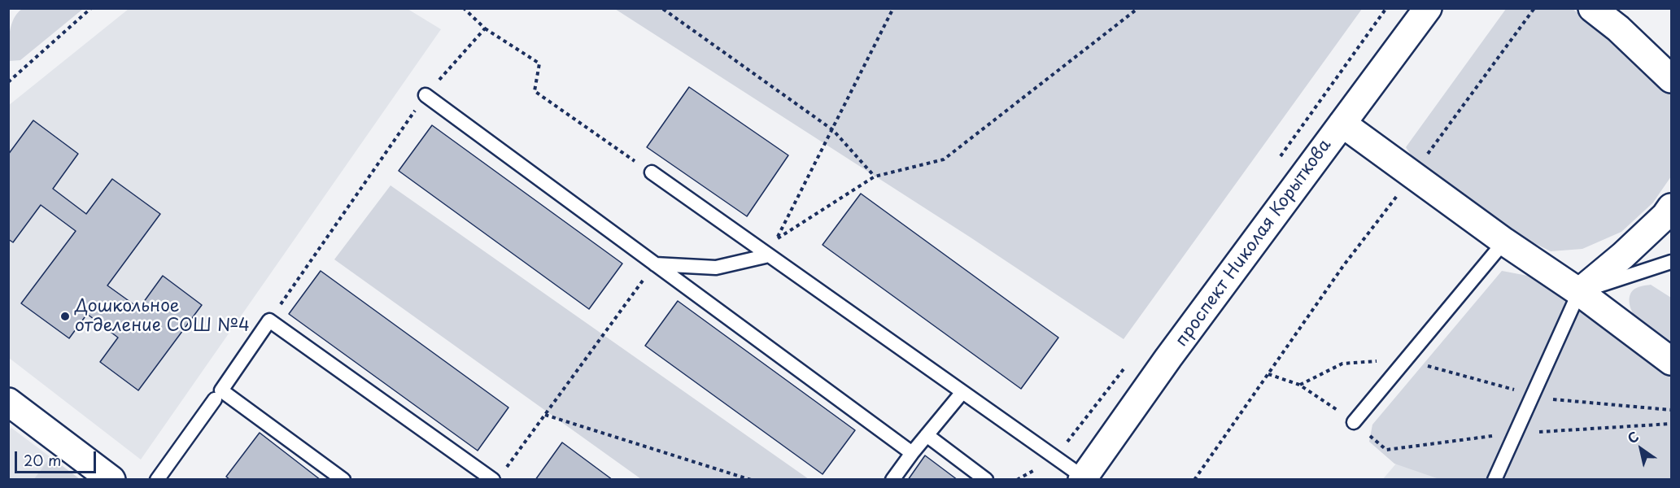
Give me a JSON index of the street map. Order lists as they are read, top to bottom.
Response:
{
  "streets": {
    "street": ["проспект Николая Корыткова"]
  },
  "places": ["Дошкольное отделение СОШ №4"],
  "scale_bar": "20 m",
  "north": "top left"
}
